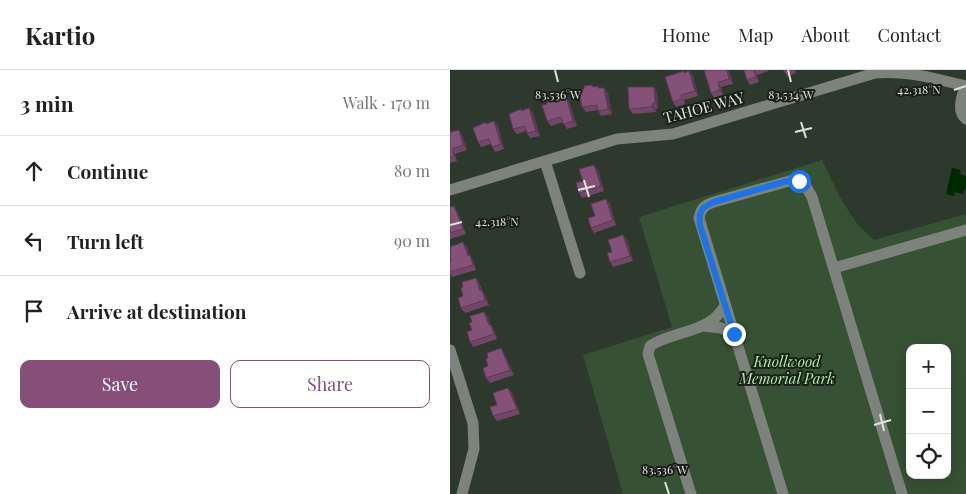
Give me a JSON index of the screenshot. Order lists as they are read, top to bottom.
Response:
{
  "streets": {
    "street": ["TAHOE WAY"]
  },
  "parks": ["Knollwood Memorial Park"],
  "page": {
    "header": "Kartio",
    "nav": [
      "Home",
      "Map",
      "About",
      "Contact"
    ],
    "heading": ["3 min", "Walk · 170 m"],
    "list": [
      ["Continue", "80 m"],
      ["Turn left", "90 m"],
      "Arrive at destination"
    ],
    "map_buttons": ["+", "−"],
    "buttons": ["Save", "Share"]
  },
  "coordinates": ["42.318°N", "83.536°W", "83.534°W"]
}
